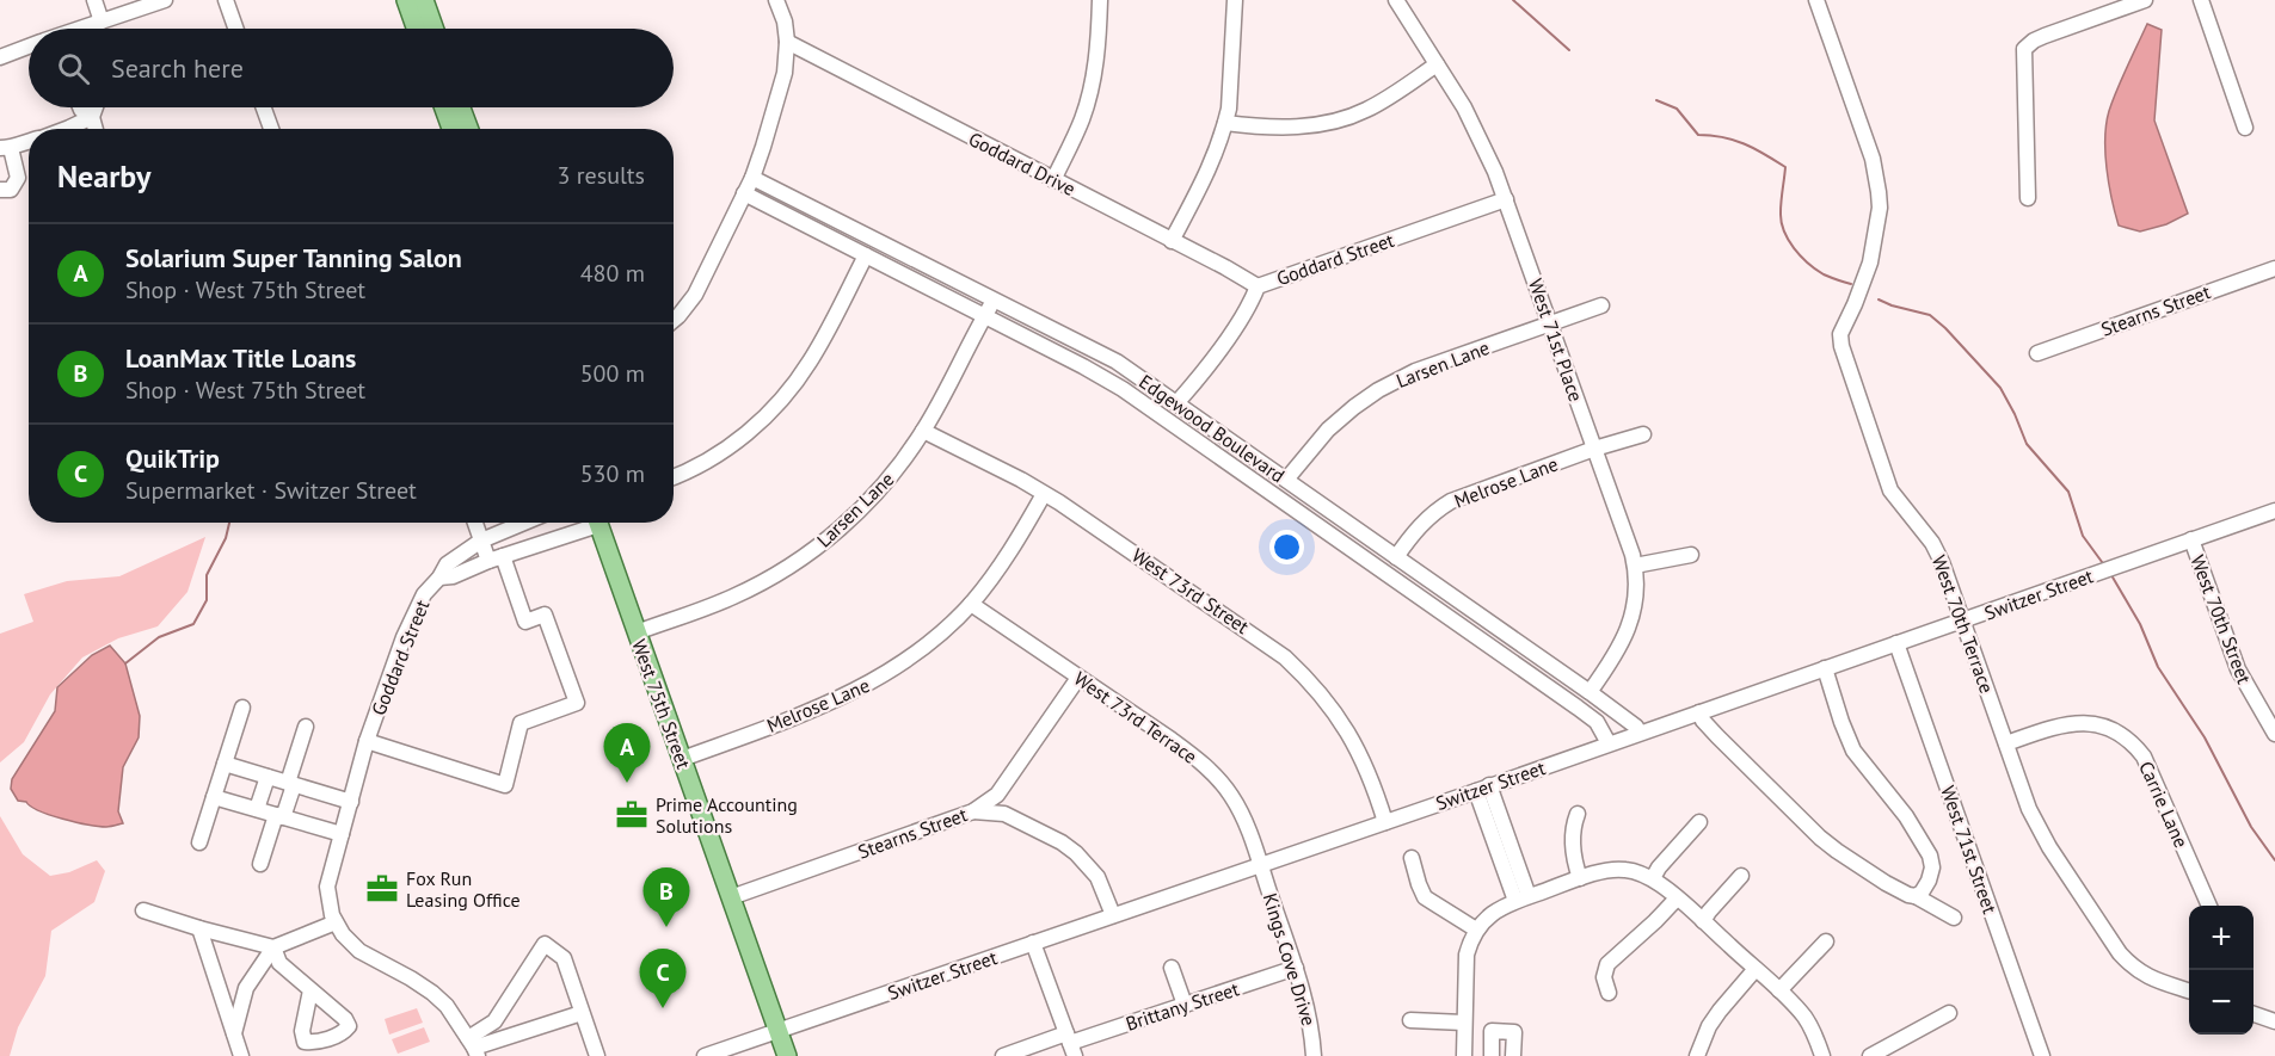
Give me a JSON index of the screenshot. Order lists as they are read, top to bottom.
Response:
{
  "streets": {
    "main road": ["West 75th Street"],
    "street": [
      "Goddard Drive",
      "Goddard Street",
      "Stearns Street",
      "West 71st Place",
      "Larsen Lane",
      "Edgewood Boulevard",
      "Melrose Lane",
      "West 73rd Street",
      "Switzer Street",
      "West 70th Street",
      "West 70th Terrace",
      "West 73rd Terrace",
      "Carrie Lane",
      "West 71st Street",
      "Kings Cove Drive",
      "Brittany Street"
    ]
  },
  "crossings": [
    ["Goddard Drive", "Goddard Street"],
    ["Goddard Street", "West 71st Place"],
    ["Goddard Street", "Edgewood Boulevard"],
    ["Stearns Street", "West 75th Street"],
    ["Stearns Street", "West 73rd Terrace"],
    ["West 71st Place", "Larsen Lane"],
    ["West 71st Place", "Edgewood Boulevard"],
    ["West 71st Place", "Melrose Lane"],
    ["Larsen Lane", "Edgewood Boulevard"],
    ["Larsen Lane", "West 73rd Street"],
    ["Larsen Lane", "West 75th Street"],
    ["Edgewood Boulevard", "Melrose Lane"],
    ["Edgewood Boulevard", "Switzer Street"],
    ["Melrose Lane", "West 73rd Street"],
    ["Melrose Lane", "West 75th Street"],
    ["Melrose Lane", "West 73rd Terrace"],
    ["West 73rd Street", "Switzer Street"],
    ["Switzer Street", "West 70th Street"],
    ["Switzer Street", "West 70th Terrace"],
    ["Switzer Street", "West 75th Street"],
    ["Switzer Street", "West 73rd Terrace"],
    ["Switzer Street", "West 71st Street"],
    ["Switzer Street", "Kings Cove Drive"],
    ["West 70th Terrace", "Carrie Lane"],
    ["West 73rd Terrace", "Kings Cove Drive"],
    ["Kings Cove Drive", "Brittany Street"]
  ],
  "places": {
    "office": ["Prime Accounting Solutions", "Fox Run Leasing Office"]
  },
  "page": {
    "search": "Search here",
    "heading": ["Nearby", "3 results"],
    "list": [
      {
        "mark": "A",
        "name": "Solarium Super Tanning Salon",
        "note": "Shop · West 75th Street",
        "value": "480 m"
      },
      {
        "mark": "B",
        "name": "LoanMax Title Loans",
        "note": "Shop · West 75th Street",
        "value": "500 m"
      },
      {
        "mark": "C",
        "name": "QuikTrip",
        "note": "Supermarket · Switzer Street",
        "value": "530 m"
      }
    ],
    "pins": ["A", "B", "C"],
    "map_buttons": ["+", "−"]
  }
}
